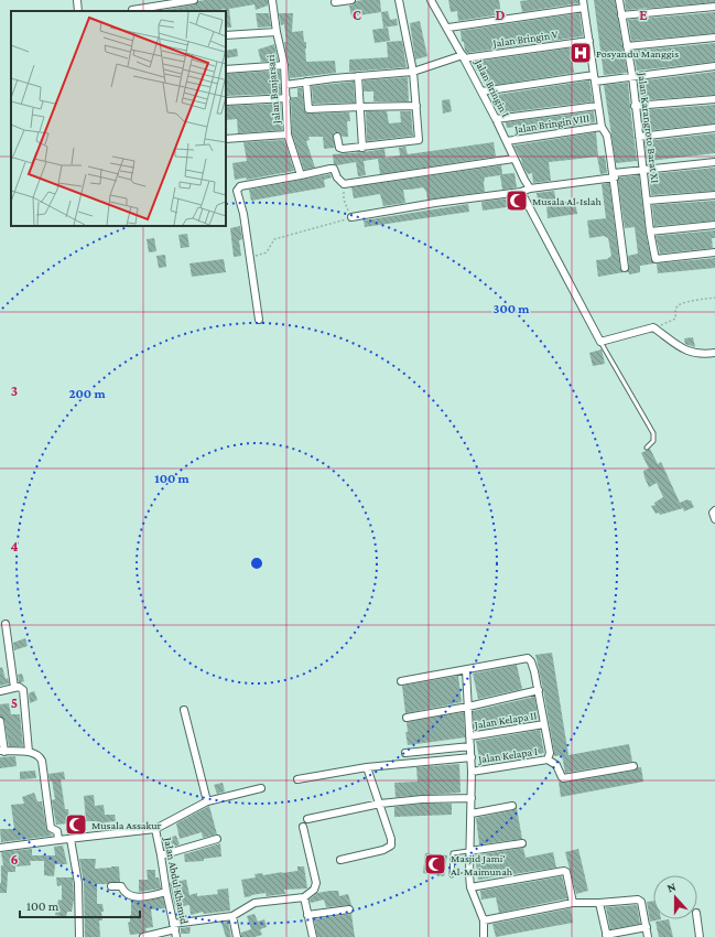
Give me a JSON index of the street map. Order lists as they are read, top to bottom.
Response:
{
  "streets": {
    "street": [
      "Jalan Bringin V",
      "Jalan Bringin I",
      "Jalan Banjarsari",
      "Jalan Bringin VIII",
      "Jalan Karangroto Barat XI",
      "Jalan Kelapa II",
      "Jalan Kelapa I",
      "Jalan Abdul Khamid"
    ]
  },
  "crossings": [
    ["Jalan Bringin V", "Jalan Bringin I"],
    ["Jalan Bringin V", "Jalan Banjarsari"],
    ["Jalan Bringin I", "Jalan Bringin VIII"]
  ],
  "places": {
    "hospital": ["Posyandu Manggis"],
    "mosque": ["Musala Al-Islah", "Musala Assakur", "Masjid Jami' Al-Maimunah"]
  },
  "scale_bar": "100 m",
  "north": "top",
  "grid": {
    "columns": ["C", "D", "E"],
    "rows": [
      "3",
      "4",
      "5",
      "6"
    ]
  },
  "rings": ["300 m", "200 m", "100 m"]
}
